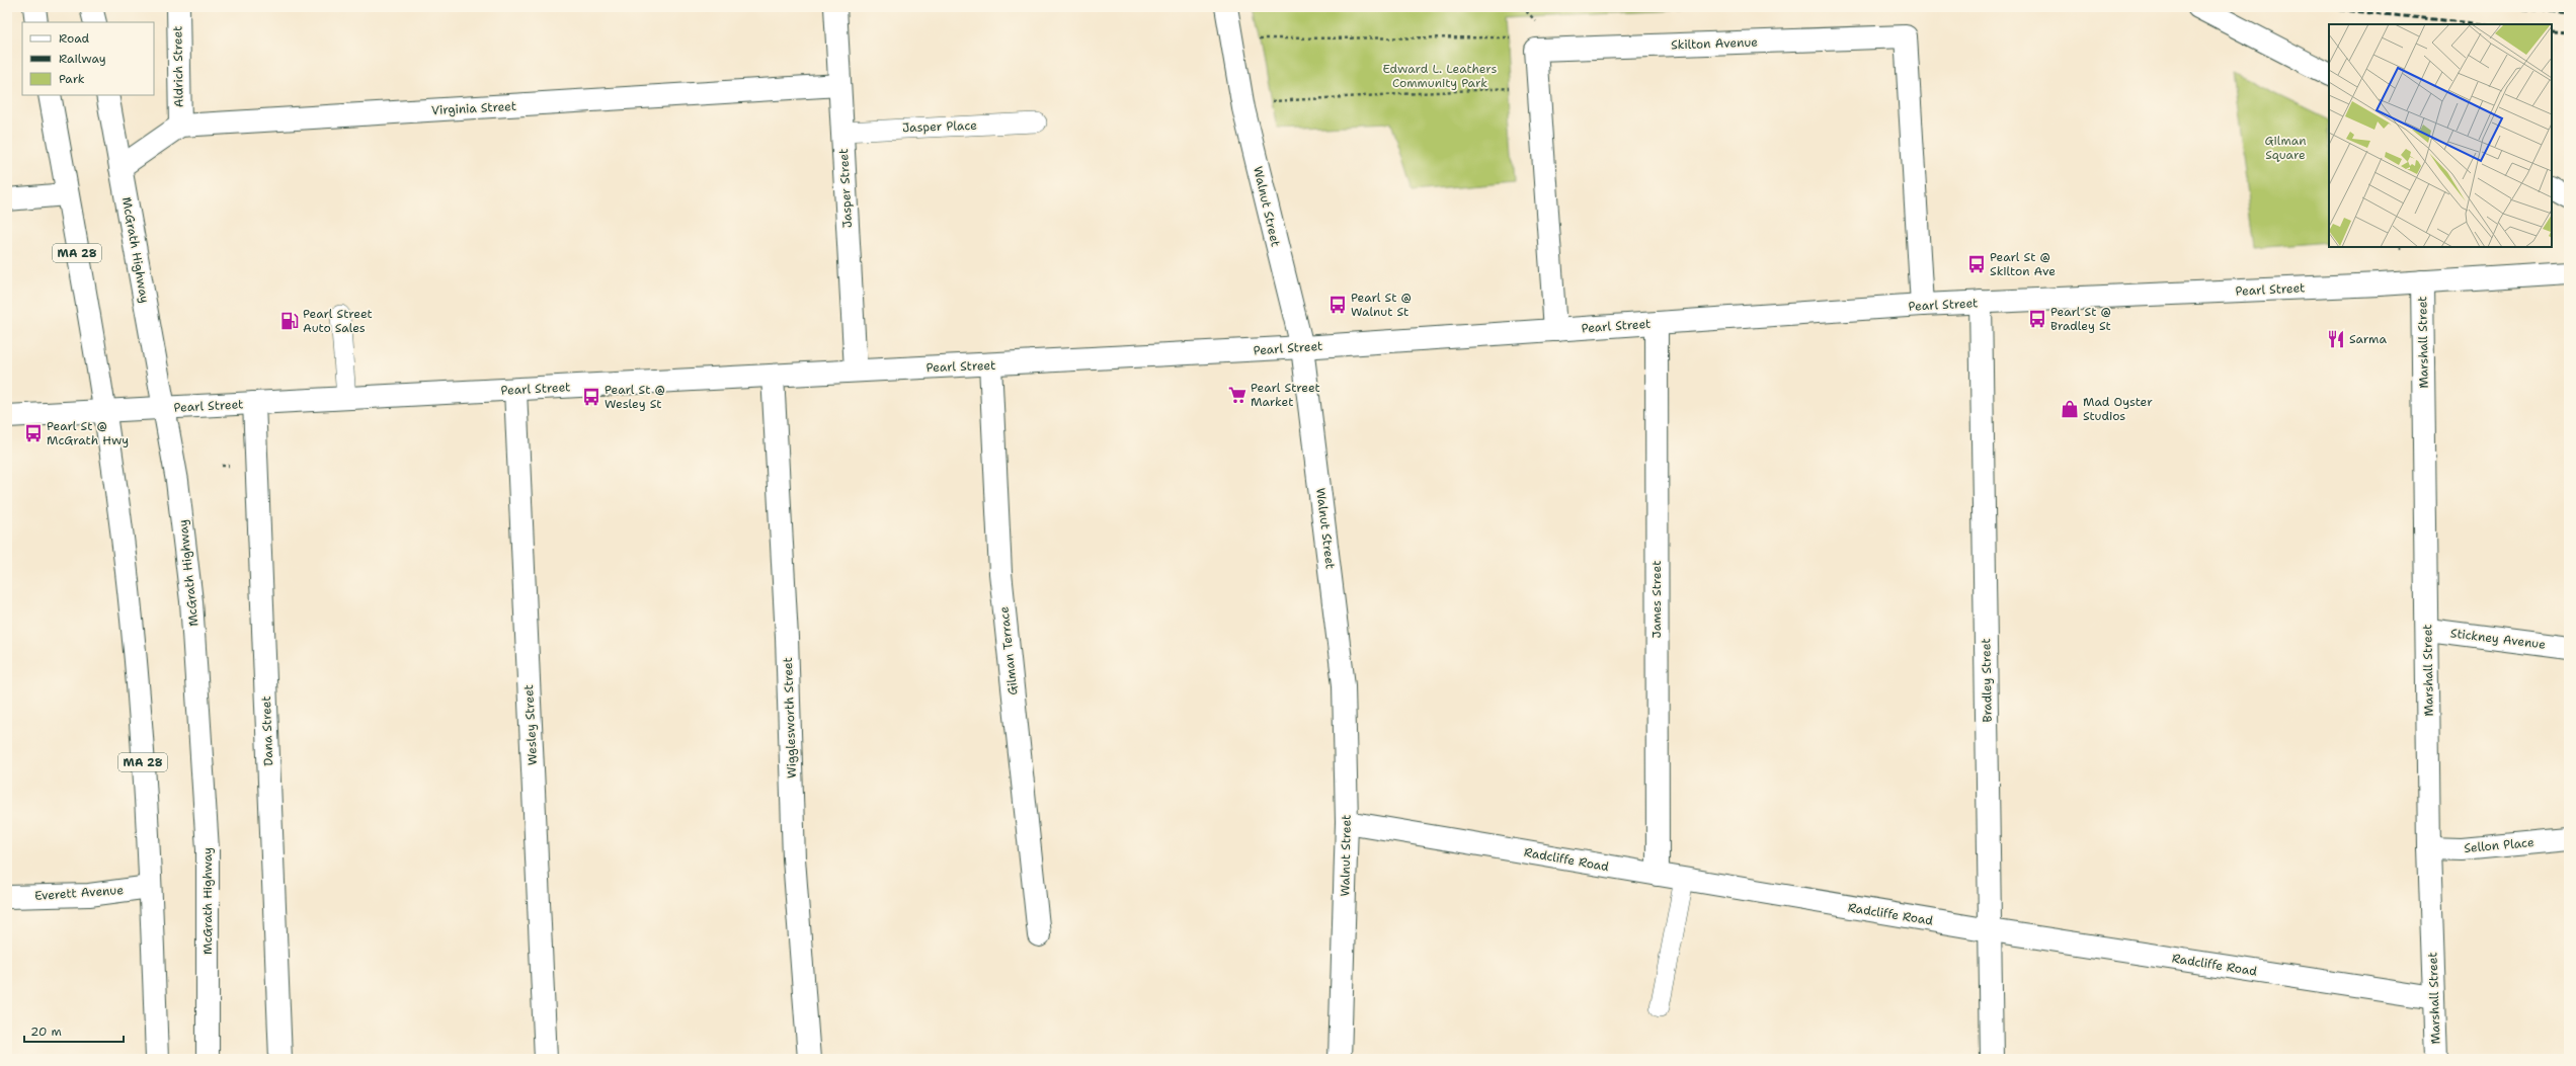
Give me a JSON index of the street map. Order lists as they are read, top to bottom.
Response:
{
  "streets": {
    "main road": [
      "Skilton Avenue",
      "Aldrich Street",
      "Virginia Street",
      "Jasper Street",
      "Walnut Street",
      "McGrath Highway",
      "MA 28",
      "Pearl Street",
      "Marshall Street",
      "James Street",
      "Stickney Avenue",
      "Gilman Terrace",
      "Bradley Street",
      "Wigglesworth Street",
      "Wesley Street",
      "Dana Street",
      "Sellon Place",
      "Radcliffe Road",
      "Everett Avenue"
    ],
    "lane": ["Jasper Place"]
  },
  "crossings": [
    ["Skilton Avenue", "Pearl Street"],
    ["Aldrich Street", "Virginia Street"],
    ["Virginia Street", "Jasper Street"],
    ["Jasper Place", "Jasper Street"],
    ["Jasper Street", "Pearl Street"],
    ["Walnut Street", "Pearl Street"],
    ["Walnut Street", "Radcliffe Road"],
    ["McGrath Highway", "Pearl Street"],
    ["MA 28", "Pearl Street"],
    ["MA 28", "Everett Avenue"],
    ["Pearl Street", "Marshall Street"],
    ["Pearl Street", "James Street"],
    ["Pearl Street", "Gilman Terrace"],
    ["Pearl Street", "Bradley Street"],
    ["Pearl Street", "Wigglesworth Street"],
    ["Pearl Street", "Wesley Street"],
    ["Pearl Street", "Dana Street"],
    ["Marshall Street", "Stickney Avenue"],
    ["Marshall Street", "Sellon Place"],
    ["Marshall Street", "Radcliffe Road"],
    ["James Street", "Radcliffe Road"],
    ["Bradley Street", "Radcliffe Road"]
  ],
  "parks": ["Edward L. Leathers Community Park", "Gilman Square"],
  "places": {
    "bus stop": [
      "Pearl St @ Skilton Ave",
      "Pearl St @ Walnut St",
      "Pearl St @ Bradley St",
      "Pearl St @ Wesley St",
      "Pearl St @ McGrath Hwy"
    ],
    "fuel station": ["Pearl Street Auto Sales"],
    "restaurant": ["Sarma"],
    "supermarket": ["Pearl Street Market"],
    "shop": ["Mad Oyster Studios"]
  },
  "legend": ["Road", "Railway", "Park"],
  "scale_bar": "20 m"
}
